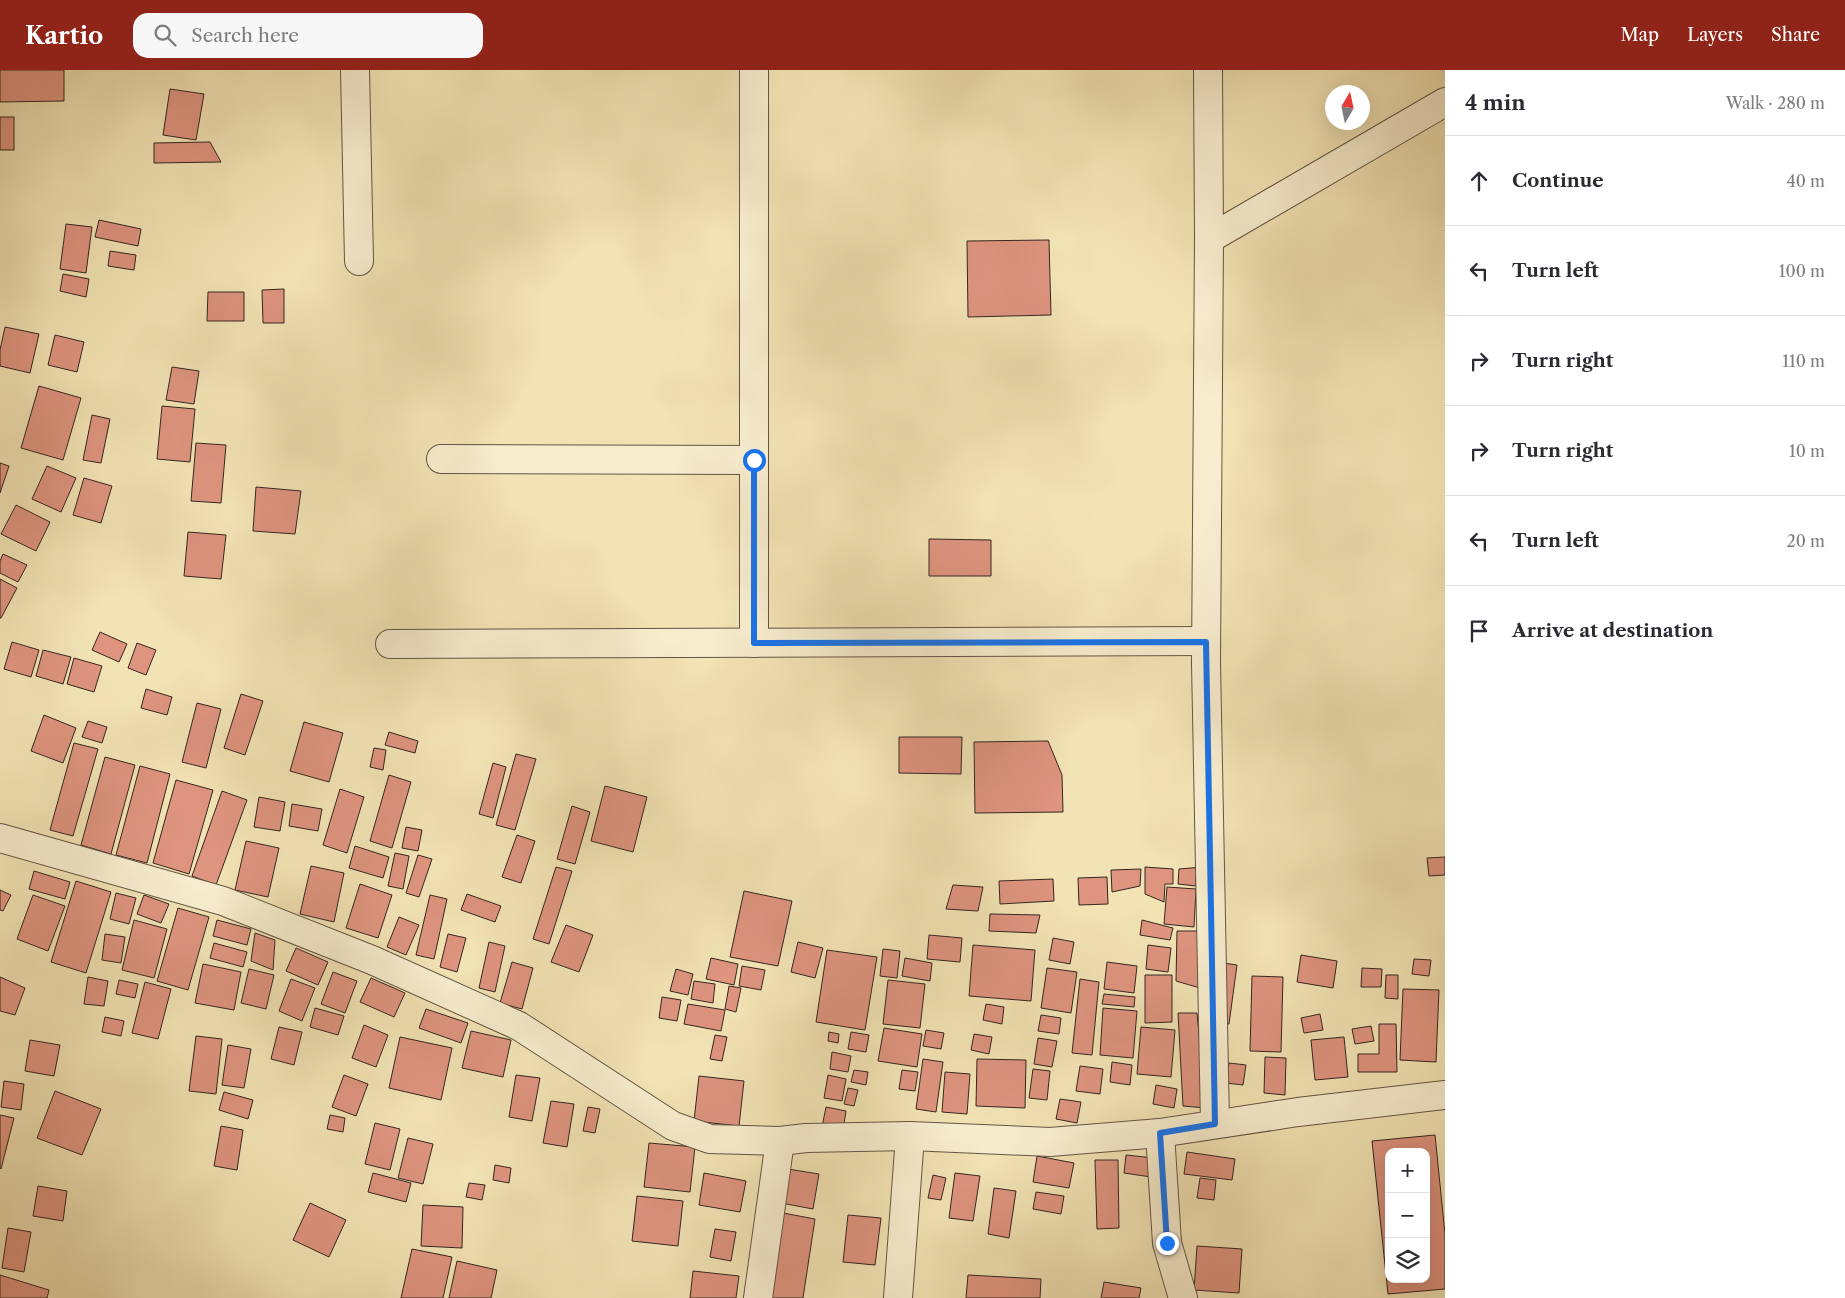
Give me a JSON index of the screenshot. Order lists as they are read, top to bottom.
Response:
{
  "north": "top",
  "page": {
    "header": "Kartio",
    "search": "Search here",
    "nav": ["Map", "Layers", "Share"],
    "heading": ["4 min", "Walk · 280 m"],
    "list": [
      ["Continue", "40 m"],
      ["Turn left", "100 m"],
      ["Turn right", "110 m"],
      ["Turn right", "10 m"],
      ["Turn left", "20 m"],
      "Arrive at destination"
    ],
    "map_buttons": ["+", "−"]
  }
}
